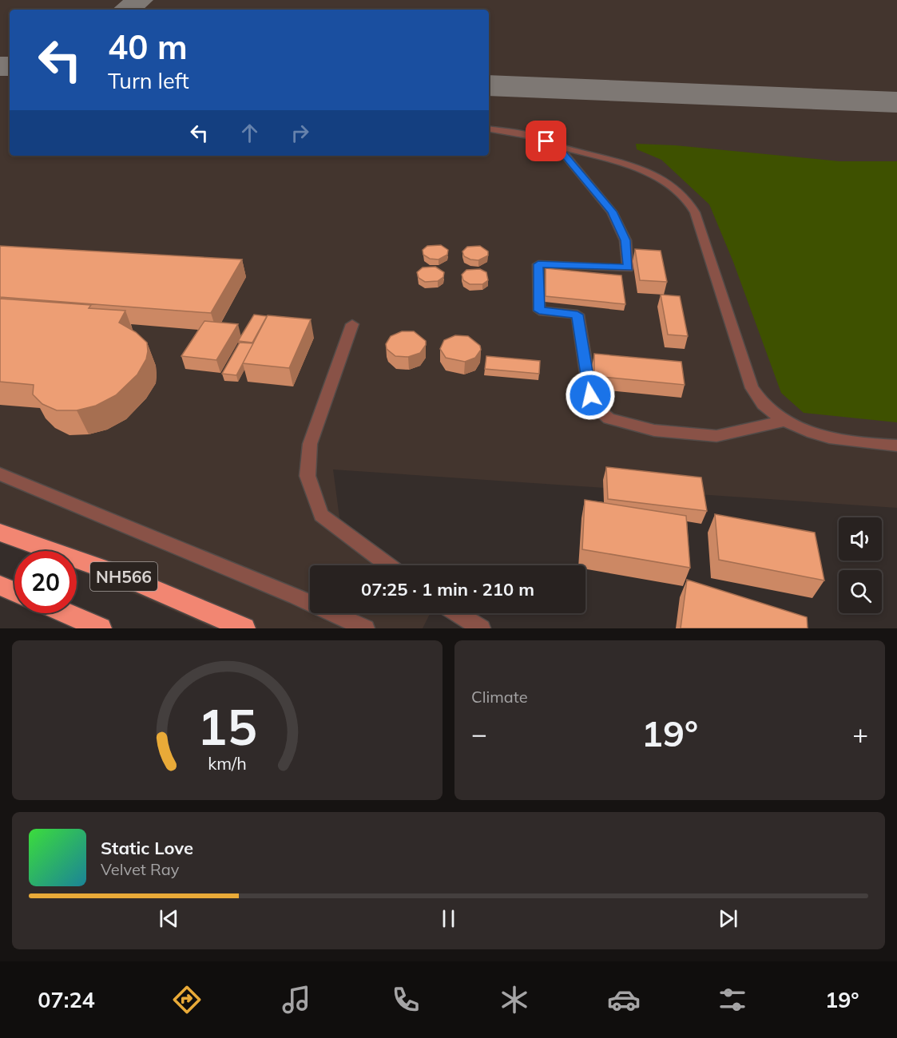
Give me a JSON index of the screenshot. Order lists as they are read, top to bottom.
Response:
{
  "streets": {
    "highway": ["NH566"]
  },
  "page": {
    "turn": ["40 m", "Turn left"],
    "limit": "20",
    "trip": "07:25 · 1 min · 210 m",
    "tile": "Climate",
    "heat": ["−", "19°", "+"],
    "song": ["Static Love", "Velvet Ray"],
    "tabs": ["07:24", "19°"],
    "gauge": ["15", "km/h"]
  }
}
